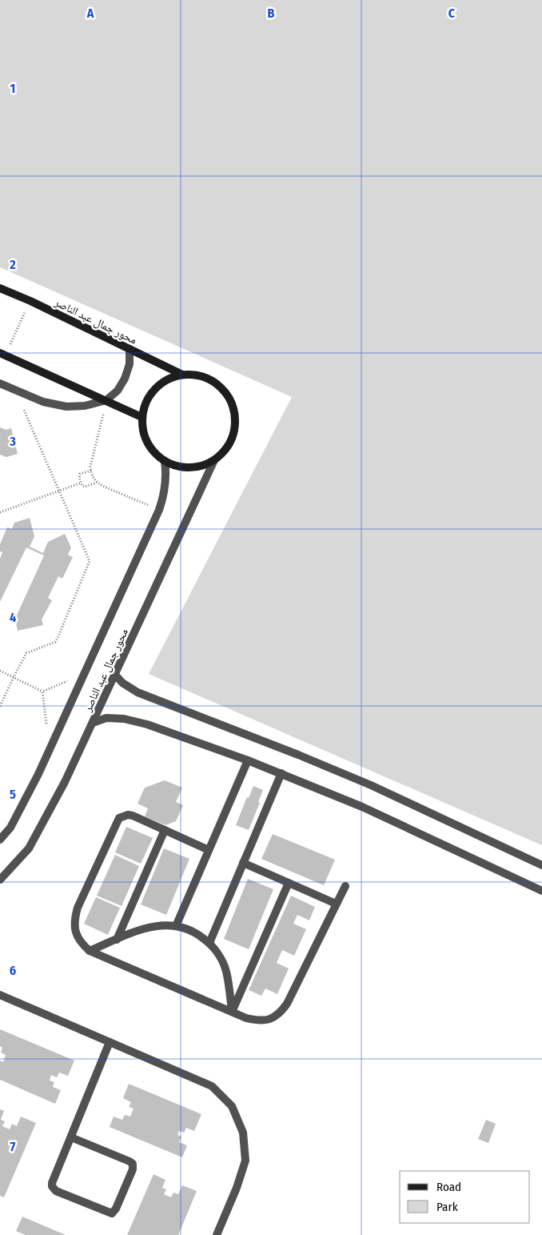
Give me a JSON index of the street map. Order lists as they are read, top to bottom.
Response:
{
  "streets": {
    "main road": ["محور جمال عبد الناصر"]
  },
  "legend": ["Road", "Park"],
  "grid": {
    "columns": ["A", "B", "C"],
    "rows": [
      "1",
      "2",
      "3",
      "4",
      "5",
      "6",
      "7"
    ]
  }
}
